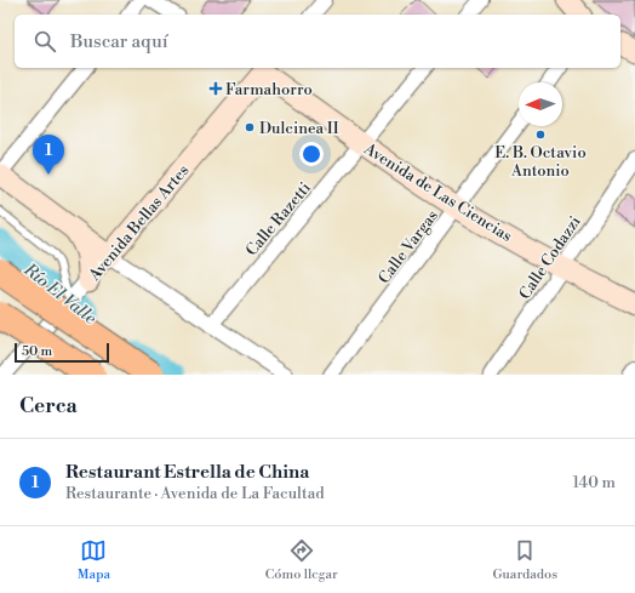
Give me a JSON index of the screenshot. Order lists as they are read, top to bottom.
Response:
{
  "streets": {
    "street": [
      "Avenida de Las Ciencias",
      "Calle Razetti",
      "Avenida Bellas Artes",
      "Calle Vargas",
      "Calle Codazzi"
    ]
  },
  "crossings": [
    ["Avenida de Las Ciencias", "Calle Razetti"],
    ["Avenida de Las Ciencias", "Avenida Bellas Artes"],
    ["Avenida de Las Ciencias", "Calle Vargas"],
    ["Avenida de Las Ciencias", "Calle Codazzi"]
  ],
  "water": ["Río El Valle"],
  "places": {
    "health": ["Farmahorro"],
    "other": ["Dulcinea II", "E. B. Octavio Antonio"]
  },
  "scale_bar": "50 m",
  "north": "left",
  "page": {
    "search": "Buscar aquí",
    "pins": "1",
    "scale": "50 m",
    "heading": "Cerca",
    "list": [
      {
        "mark": "1",
        "name": "Restaurant Estrella de China",
        "note": "Restaurante · Avenida de La Facultad",
        "value": "140 m"
      }
    ],
    "nav": ["Mapa", "Cómo llegar", "Guardados"]
  }
}
